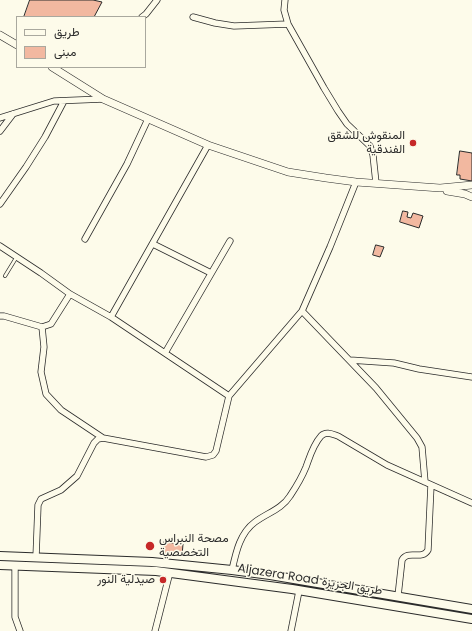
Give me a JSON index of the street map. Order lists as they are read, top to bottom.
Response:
{
  "streets": {
    "main road": ["Aljazera Road طريق الجزيزة"]
  },
  "places": ["المنقوش للشقق الفندقية", "مصحة النبراس التخصصية", "صيدلية النور"],
  "legend": ["طريق", "مبنى"]
}
